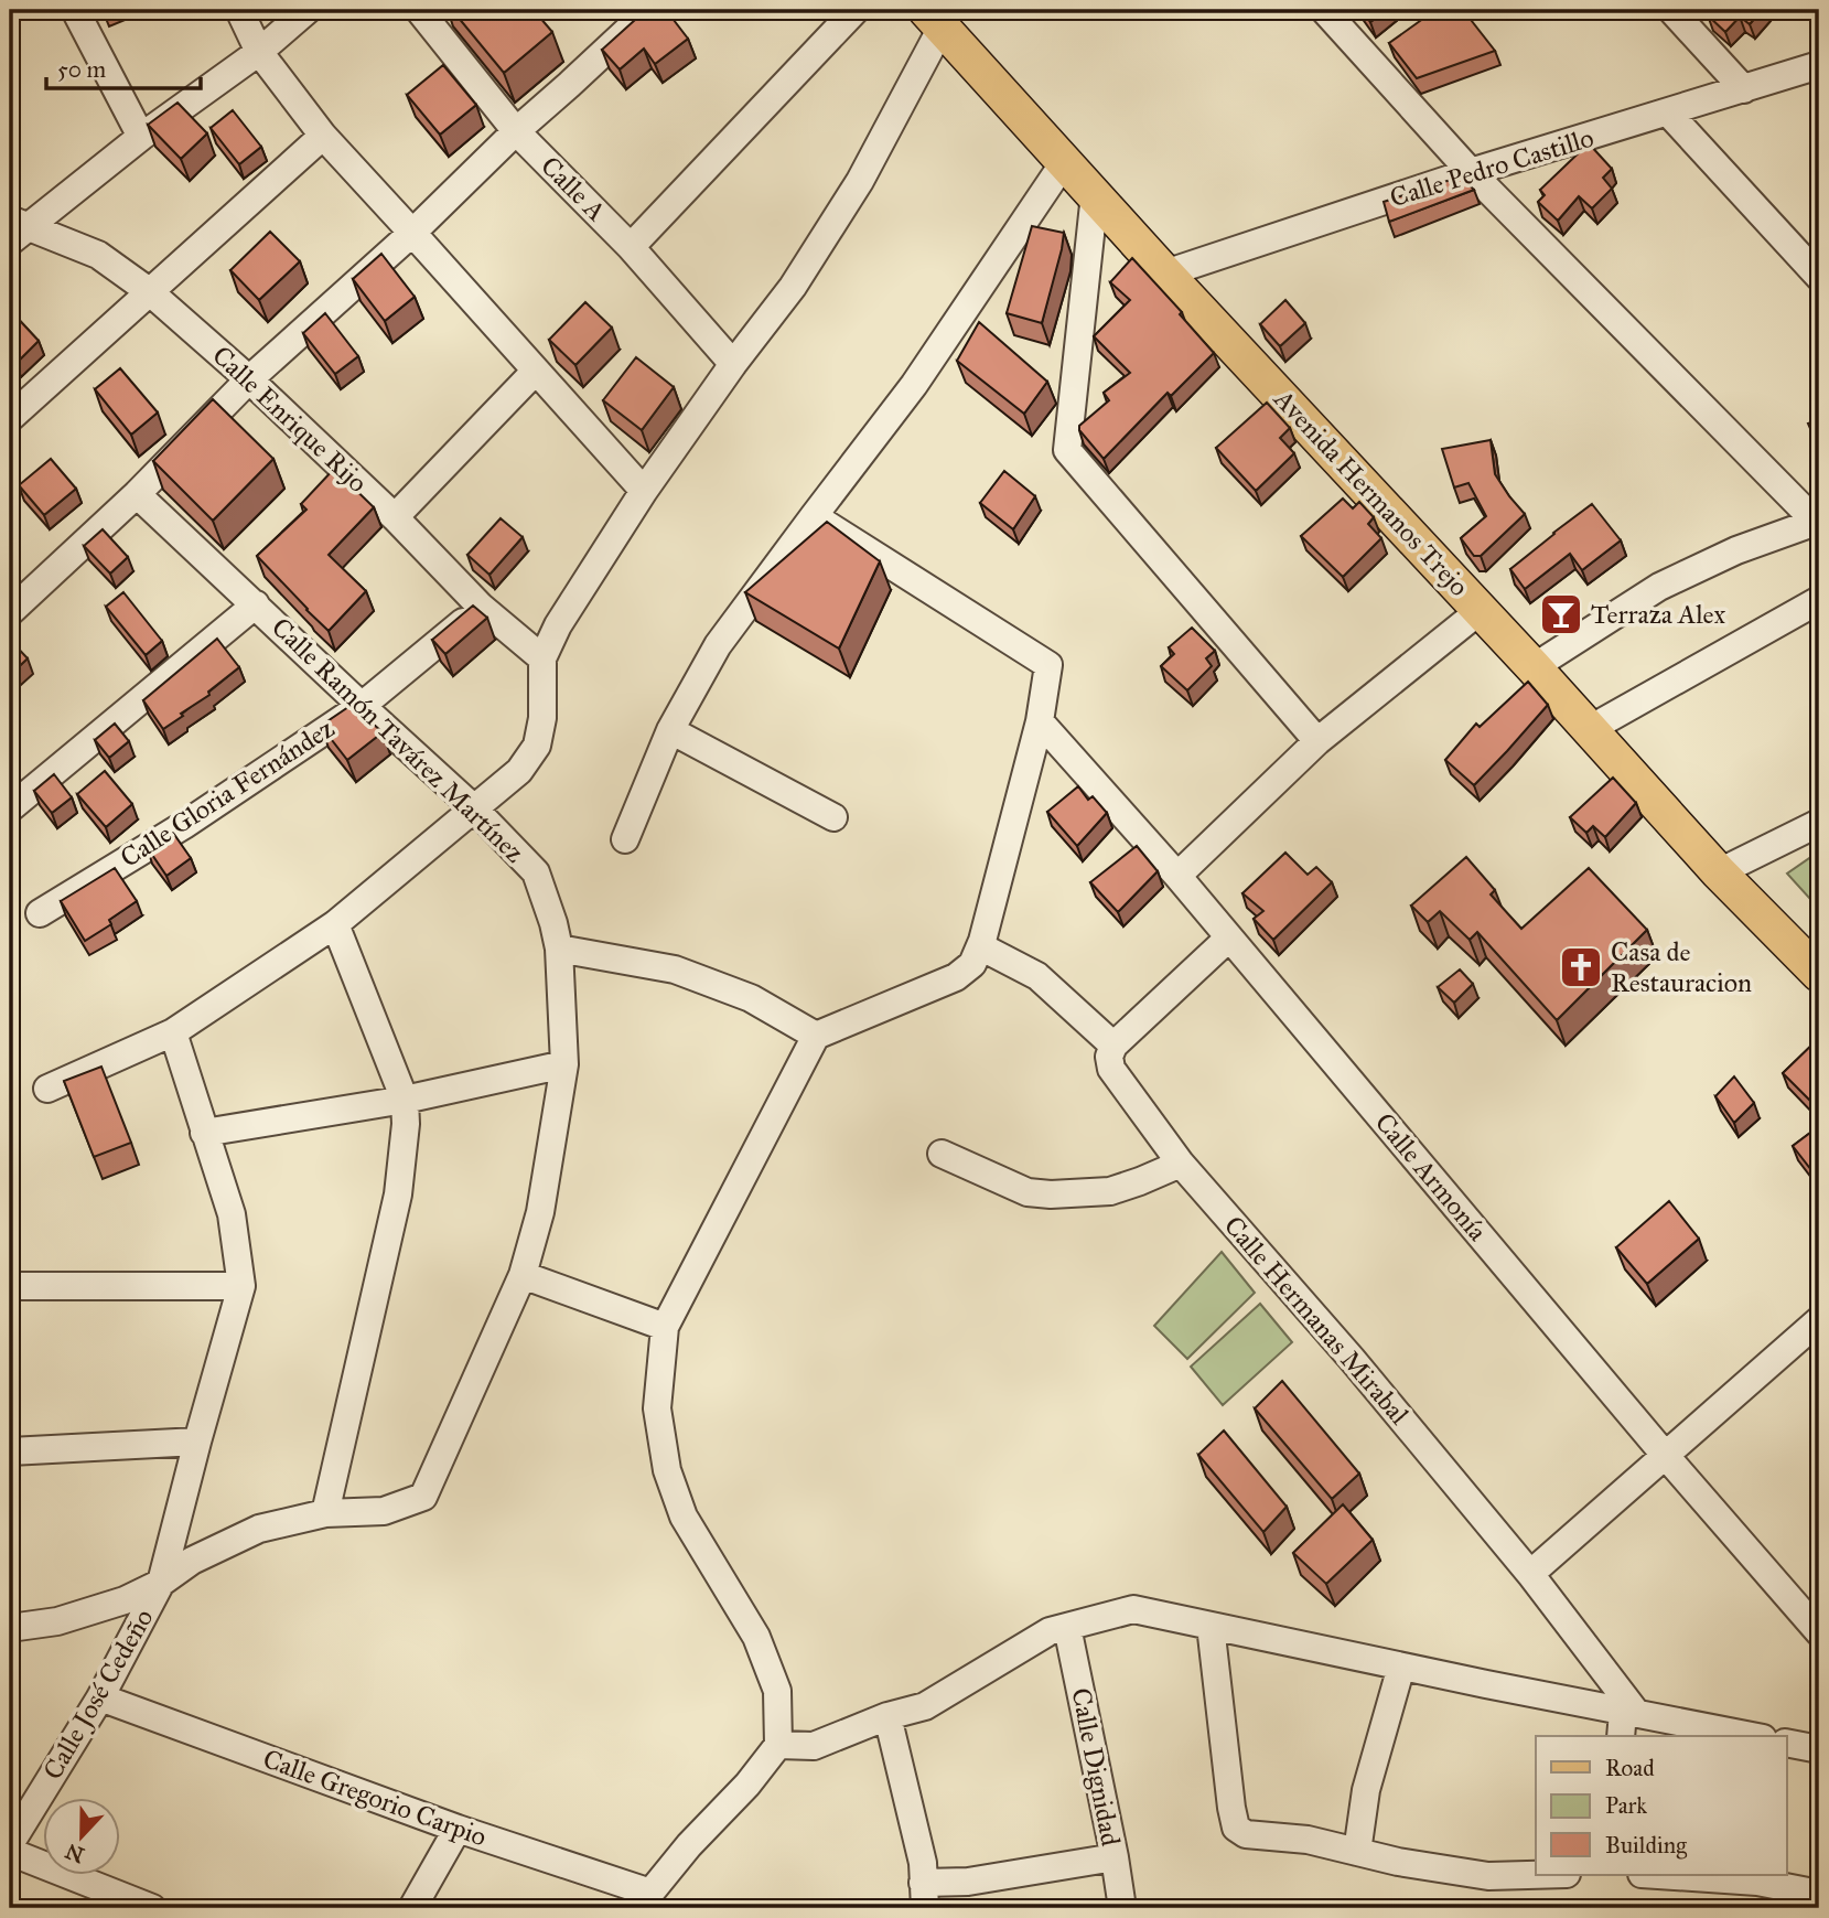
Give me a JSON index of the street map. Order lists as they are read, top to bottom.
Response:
{
  "streets": {
    "main road": ["Avenida Hermanos Trejo"],
    "street": [
      "Calle Pedro Castillo",
      "Calle A",
      "Calle Enrique Rijo",
      "Calle Ramón Tavárez Martínez",
      "Calle Gloria Fernández",
      "Calle Armonía",
      "Calle Hermanas Mirabal",
      "Calle José Cedeño",
      "Calle Dignidad",
      "Calle Gregorio Carpio"
    ]
  },
  "crossings": [
    ["Calle Pedro Castillo", "Avenida Hermanos Trejo"],
    ["Calle Enrique Rijo", "Calle Gloria Fernández"],
    ["Calle Ramón Tavárez Martínez", "Calle Gloria Fernández"],
    ["Calle Ramón Tavárez Martínez", "Calle José Cedeño"],
    ["Calle José Cedeño", "Calle Gregorio Carpio"]
  ],
  "places": {
    "bar": ["Terraza Alex"],
    "church": ["Casa de Restauracion"]
  },
  "legend": ["Road", "Park", "Building"],
  "scale_bar": "50 m",
  "north": "bottom"
}
